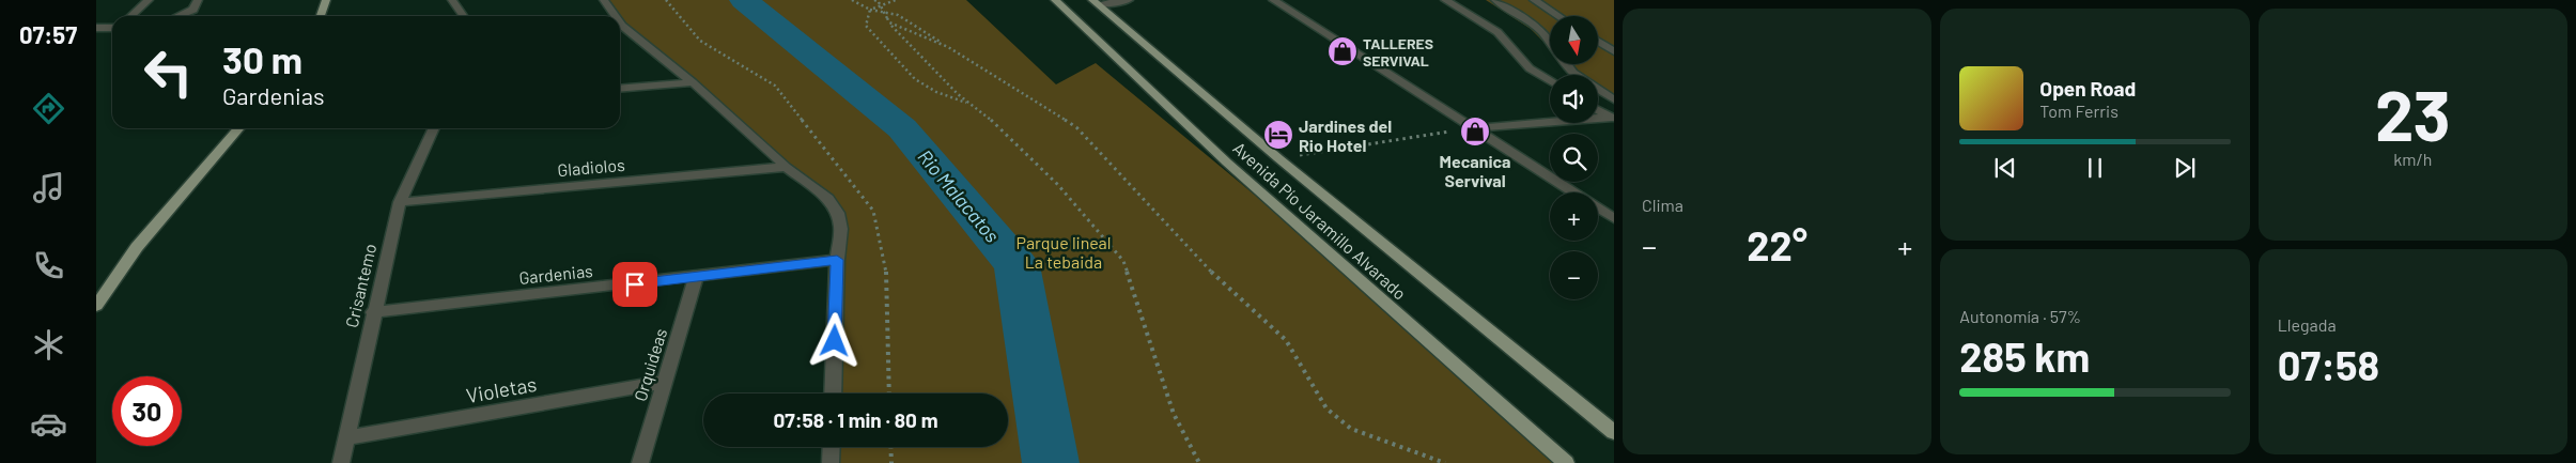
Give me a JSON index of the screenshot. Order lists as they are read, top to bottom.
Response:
{
  "streets": {
    "main road": ["Avenida Pío Jaramillo Alvarado"],
    "street": [
      "Gladiolos",
      "Gardenias",
      "Crisantemo",
      "Orquideas",
      "Violetas"
    ]
  },
  "crossings": [
    ["Gladiolos", "Crisantemo"],
    ["Gardenias", "Crisantemo"],
    ["Gardenias", "Orquideas"],
    ["Crisantemo", "Violetas"],
    ["Orquideas", "Violetas"]
  ],
  "water": ["Rio Malacatos"],
  "parks": ["Parque lineal La tebaida"],
  "places": {
    "shop": ["TALLERES SERVIVAL", "Mecanica Servival"],
    "hotel": ["Jardines del Rio Hotel"]
  },
  "north": "bottom",
  "page": {
    "tabs": "07:57",
    "tile": [
      "Clima",
      ["23", "km/h"],
      ["Autonomía · 57%", "285 km"],
      ["Llegada", "07:58"]
    ],
    "map_buttons": ["+", "−"],
    "turn": ["30 m", "Gardenias"],
    "song": ["Open Road", "Tom Ferris"],
    "heat": ["−", "22°", "+"],
    "limit": "30",
    "trip": "07:58 · 1 min · 80 m"
  }
}
